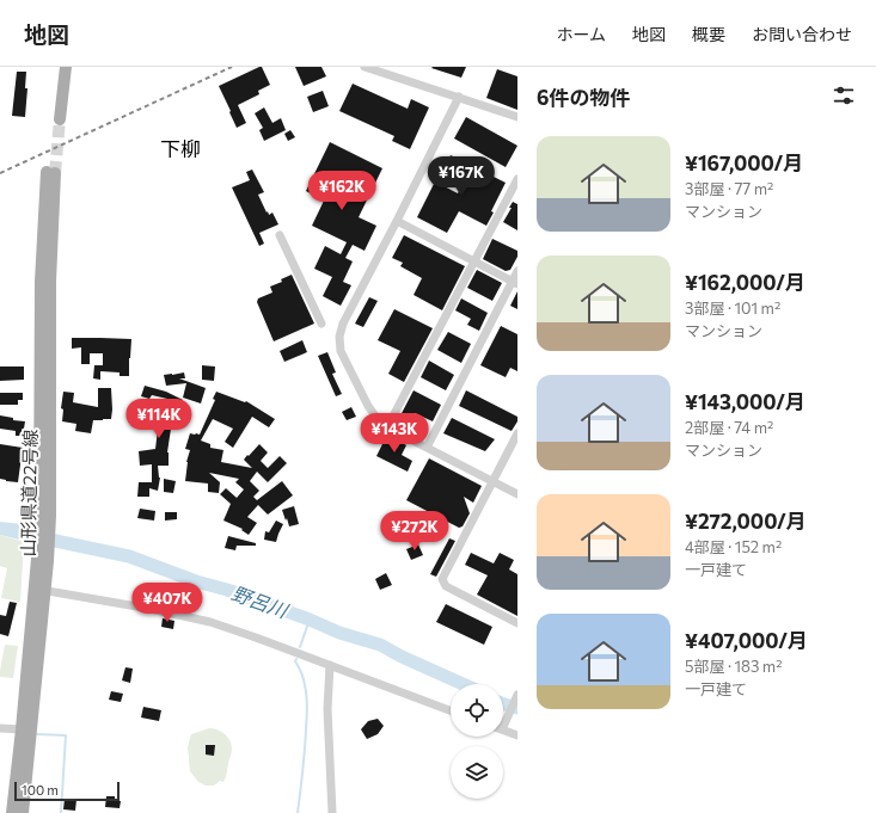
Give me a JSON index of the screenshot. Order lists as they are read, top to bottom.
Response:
{
  "streets": {
    "main road": ["山形県道22号線"]
  },
  "districts": ["下柳"],
  "water": ["野呂川"],
  "scale_bar": "100 m",
  "page": {
    "header": "地図",
    "nav": [
      "ホーム",
      "地図",
      "概要",
      "お問い合わせ"
    ],
    "heading": "6件の物件",
    "list": [
      {
        "name": "¥167,000/月",
        "note": "3部屋 · 77 m² · マンション"
      },
      {
        "name": "¥162,000/月",
        "note": "3部屋 · 101 m² · マンション"
      },
      {
        "name": "¥143,000/月",
        "note": "2部屋 · 74 m² · マンション"
      },
      {
        "name": "¥272,000/月",
        "note": "4部屋 · 152 m² · 一戸建て"
      },
      {
        "name": "¥407,000/月",
        "note": "5部屋 · 183 m² · 一戸建て"
      }
    ],
    "price": [
      "¥167K",
      "¥162K",
      "¥114K",
      "¥143K",
      "¥272K",
      "¥407K"
    ],
    "scale": "100 m"
  }
}
